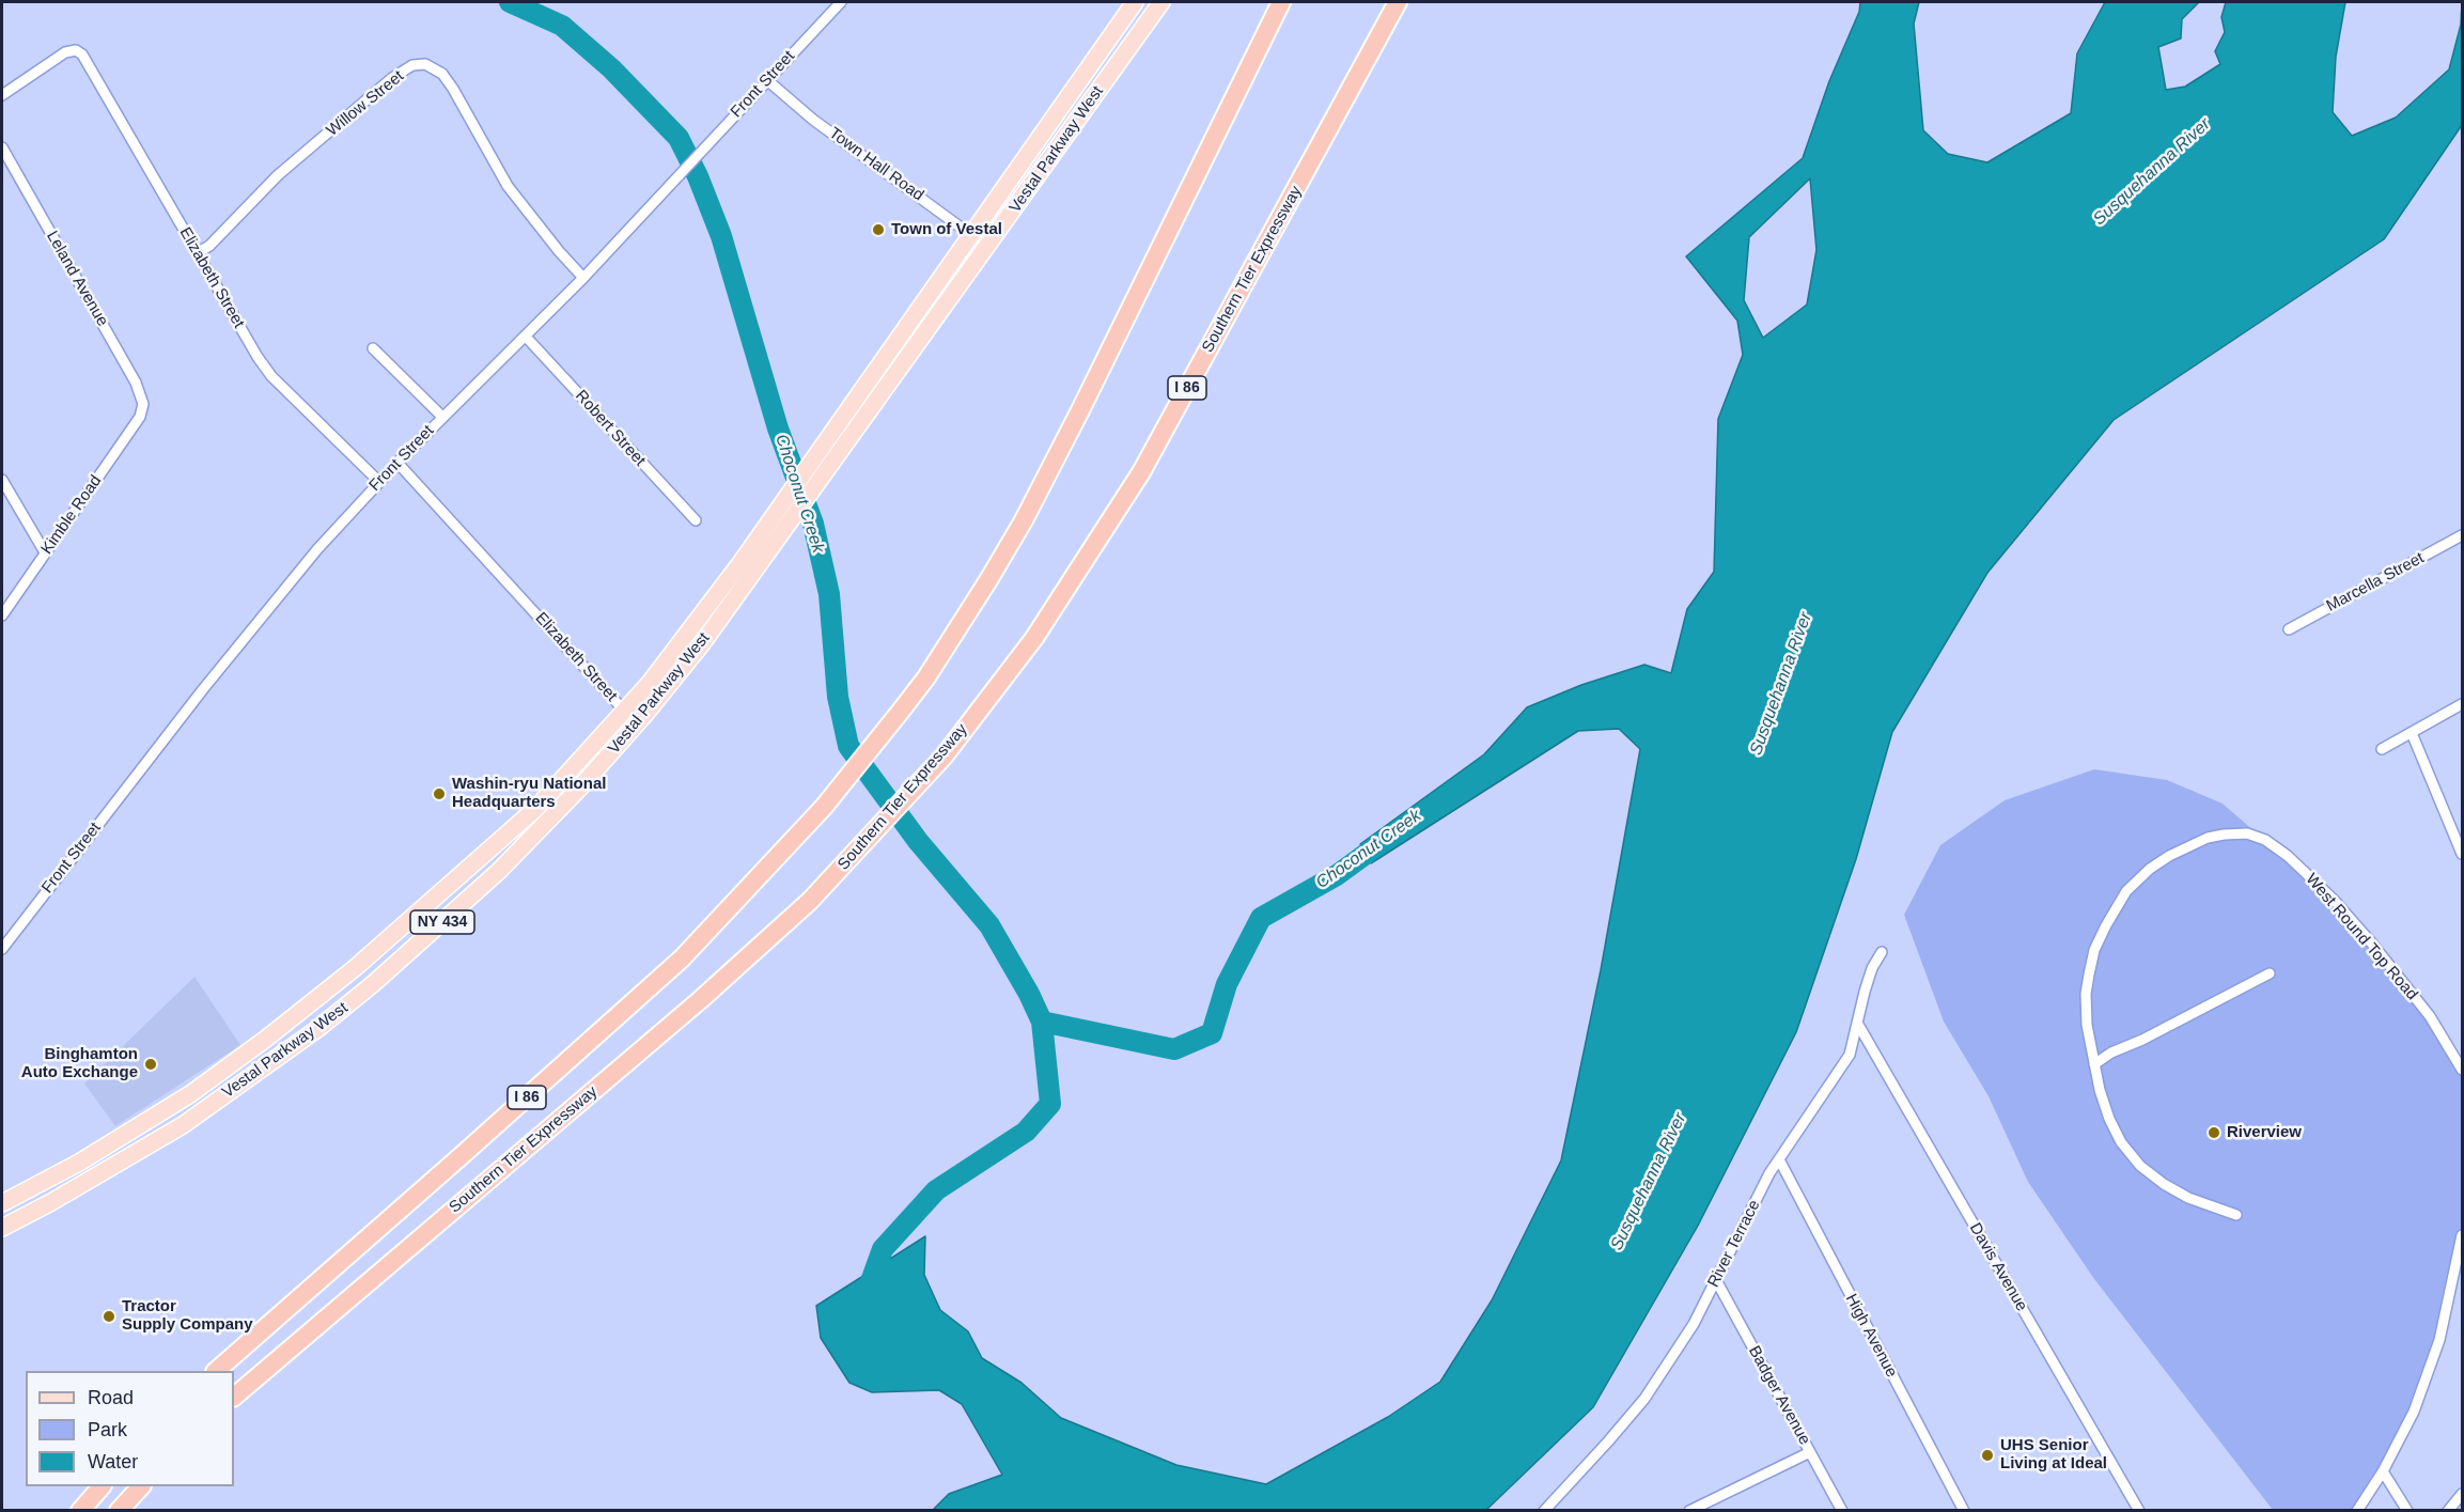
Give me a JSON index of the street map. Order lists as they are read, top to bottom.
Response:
{
  "streets": {
    "highway": ["Southern Tier Expressway", "I 86"],
    "main road": ["Vestal Parkway West", "NY 434"],
    "street": [
      "Front Street",
      "Willow Street",
      "Town Hall Road",
      "Elizabeth Street",
      "Leland Avenue",
      "Robert Street",
      "Kimble Road",
      "Marcella Street",
      "West Round Top Road",
      "River Terrace",
      "Davis Avenue",
      "High Avenue",
      "Badger Avenue"
    ]
  },
  "crossings": [
    ["Front Street", "Willow Street"],
    ["Front Street", "Town Hall Road"],
    ["Front Street", "Elizabeth Street"],
    ["Front Street", "Robert Street"],
    ["Willow Street", "Elizabeth Street"],
    ["Vestal Parkway West", "Town Hall Road"],
    ["Vestal Parkway West", "Elizabeth Street"],
    ["Leland Avenue", "Kimble Road"],
    ["River Terrace", "Davis Avenue"],
    ["River Terrace", "High Avenue"],
    ["River Terrace", "Badger Avenue"]
  ],
  "water": ["Susquehanna River", "Choconut Creek"],
  "places": [
    "Town of Vestal",
    "Washin-ryu National Headquarters",
    "Binghamton Auto Exchange",
    "Riverview",
    "Tractor Supply Company",
    "UHS Senior Living at Ideal"
  ],
  "legend": ["Road", "Park", "Water"]
}
